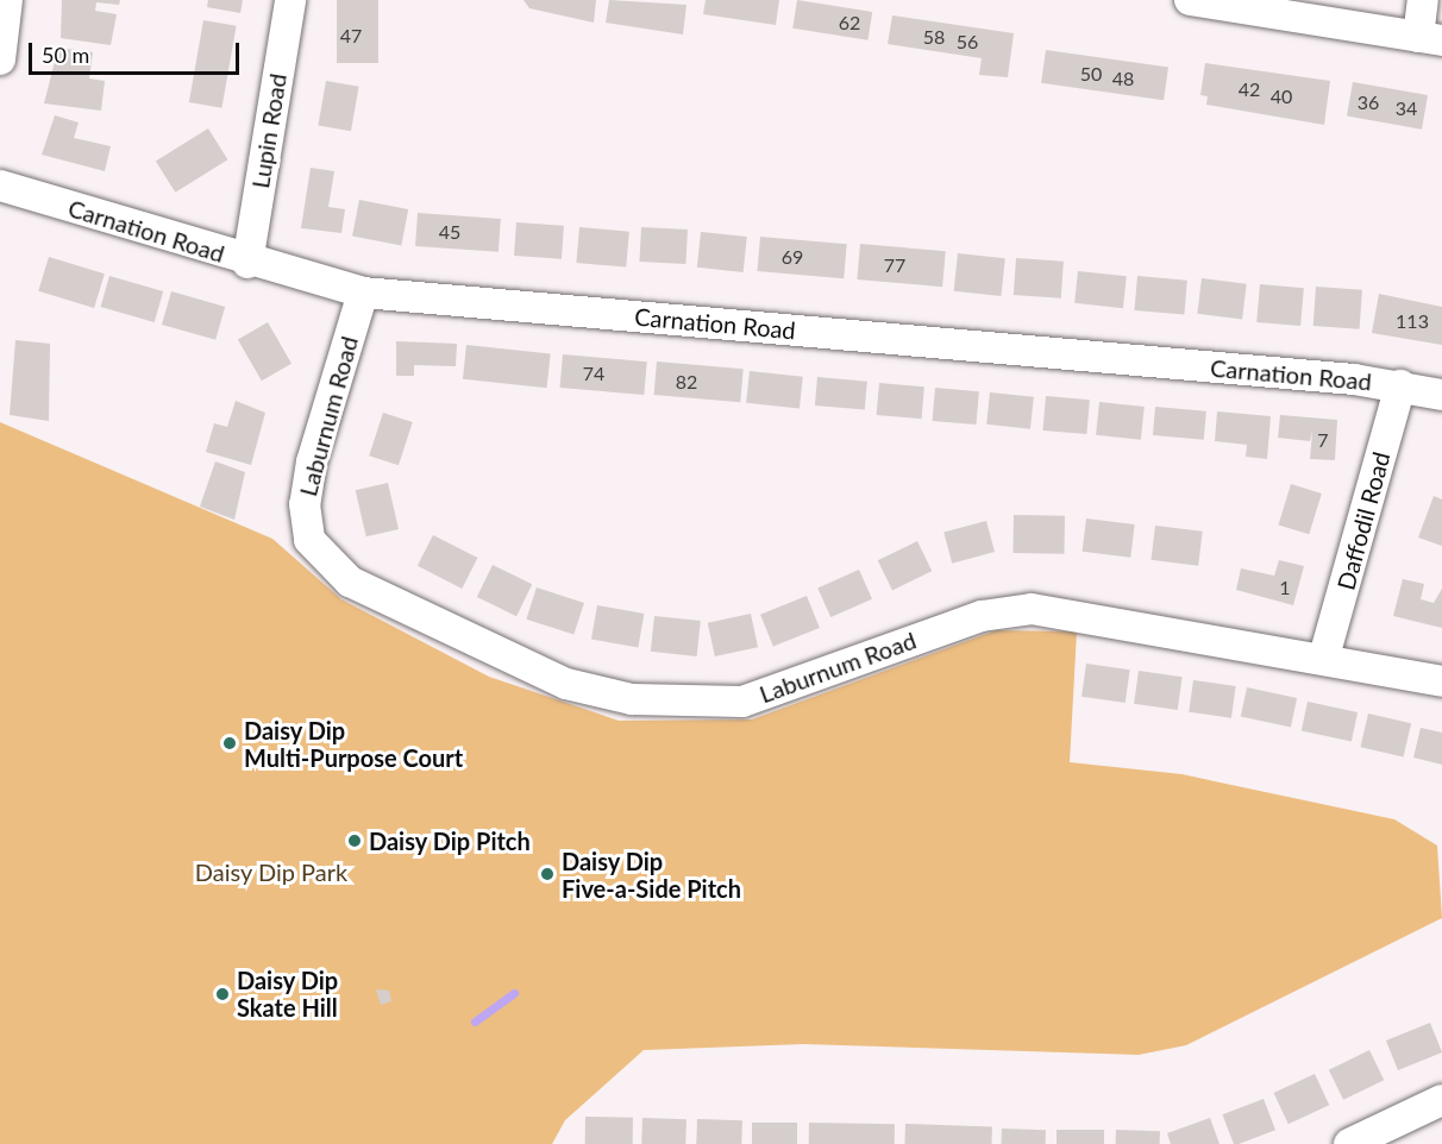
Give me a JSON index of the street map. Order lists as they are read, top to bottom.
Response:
{
  "streets": {
    "street": [
      "Lupin Road",
      "Carnation Road",
      "Laburnum Road",
      "Daffodil Road"
    ]
  },
  "crossings": [
    ["Lupin Road", "Carnation Road"],
    ["Carnation Road", "Laburnum Road"],
    ["Carnation Road", "Daffodil Road"],
    ["Laburnum Road", "Daffodil Road"]
  ],
  "parks": ["Daisy Dip Park"],
  "places": [
    "Daisy Dip Multi-Purpose Court",
    "Daisy Dip Pitch",
    "Daisy Dip Five-a-Side Pitch",
    "Daisy Dip Skate Hill"
  ],
  "house_numbers": [
    "62",
    "47",
    "58",
    "56",
    "50",
    "48",
    "42",
    "40",
    "36",
    "34",
    "45",
    "69",
    "77",
    "113",
    "74",
    "82",
    "7",
    "1"
  ],
  "scale_bar": "50 m"
}
